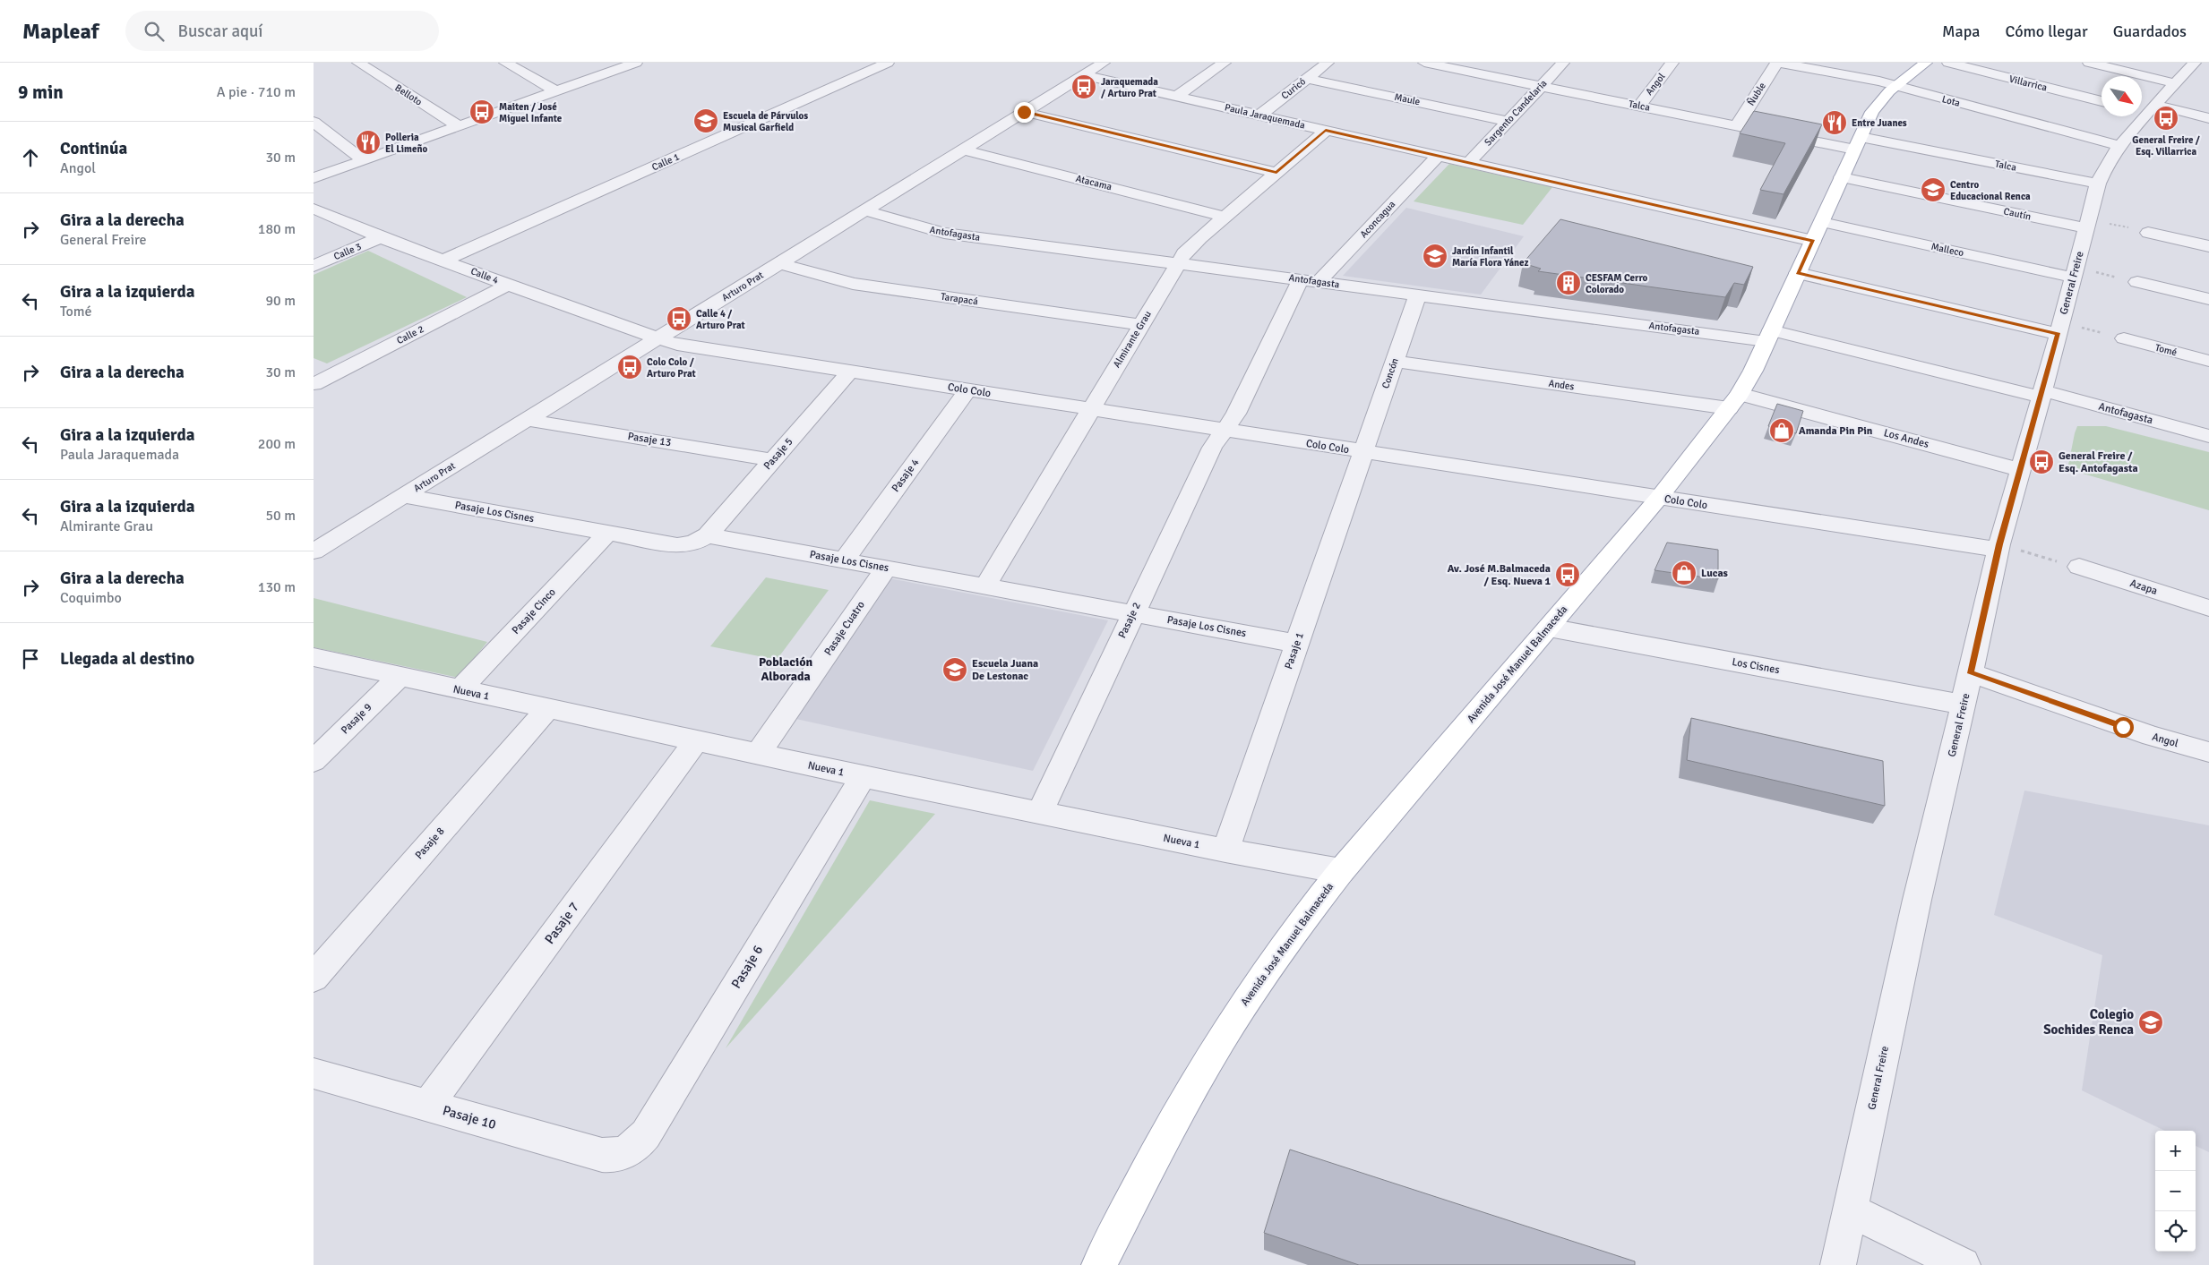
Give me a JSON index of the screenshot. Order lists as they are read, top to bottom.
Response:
{
  "streets": {
    "main road": ["Avenida José Manuel Balmaceda"],
    "street": [
      "Villarrica",
      "Angol",
      "Curicó",
      "Ñuble",
      "Belloto",
      "Maule",
      "Lota",
      "Talca",
      "Sargento Candelaria",
      "Paula Jaraquemada",
      "Calle 1",
      "Atacama",
      "Cautín",
      "Aconcagua",
      "Antofagasta",
      "Malleco",
      "Calle 3",
      "Calle 4",
      "General Freire",
      "Arturo Prat",
      "Tarapacá",
      "Calle 2",
      "Almirante Grau",
      "Tomé",
      "Concón",
      "Andes",
      "Colo Colo",
      "Los Andes",
      "Pasaje 13",
      "Pasaje 5",
      "Pasaje 4",
      "Pasaje Los Cisnes",
      "Azapa",
      "Pasaje Cinco",
      "Pasaje 2",
      "Pasaje Cuatro",
      "Pasaje 1",
      "Los Cisnes",
      "Nueva 1",
      "Pasaje 9",
      "Pasaje 8",
      "Pasaje 7",
      "Pasaje 6",
      "Pasaje 10"
    ]
  },
  "crossings": [
    ["Angol", "Talca"],
    ["Angol", "General Freire"],
    ["Curicó", "Maule"],
    ["Curicó", "Paula Jaraquemada"],
    ["Ñuble", "Lota"],
    ["Ñuble", "Talca"],
    ["Maule", "Sargento Candelaria"],
    ["Lota", "General Freire"],
    ["Lota", "Avenida José Manuel Balmaceda"],
    ["Talca", "Sargento Candelaria"],
    ["Talca", "General Freire"],
    ["Talca", "Avenida José Manuel Balmaceda"],
    ["Sargento Candelaria", "Paula Jaraquemada"],
    ["Paula Jaraquemada", "Aconcagua"],
    ["Paula Jaraquemada", "Malleco"],
    ["Paula Jaraquemada", "Arturo Prat"],
    ["Paula Jaraquemada", "Almirante Grau"],
    ["Paula Jaraquemada", "Avenida José Manuel Balmaceda"],
    ["Calle 1", "Calle 4"],
    ["Atacama", "Arturo Prat"],
    ["Atacama", "Almirante Grau"],
    ["Cautín", "General Freire"],
    ["Cautín", "Avenida José Manuel Balmaceda"],
    ["Aconcagua", "Antofagasta"],
    ["Aconcagua", "Colo Colo"],
    ["Aconcagua", "Pasaje 2"],
    ["Antofagasta", "General Freire"],
    ["Antofagasta", "Arturo Prat"],
    ["Antofagasta", "Almirante Grau"],
    ["Antofagasta", "Concón"],
    ["Antofagasta", "Avenida José Manuel Balmaceda"],
    ["Malleco", "General Freire"],
    ["Malleco", "Avenida José Manuel Balmaceda"],
    ["Calle 3", "Calle 4"],
    ["Calle 4", "Arturo Prat"],
    ["Calle 4", "Calle 2"],
    ["Calle 4", "Colo Colo"],
    ["General Freire", "Colo Colo"],
    ["General Freire", "Los Andes"],
    ["General Freire", "Los Cisnes"],
    ["Arturo Prat", "Tarapacá"],
    ["Arturo Prat", "Colo Colo"],
    ["Arturo Prat", "Pasaje 13"],
    ["Arturo Prat", "Pasaje Los Cisnes"],
    ["Tarapacá", "Almirante Grau"],
    ["Almirante Grau", "Colo Colo"],
    ["Almirante Grau", "Pasaje Los Cisnes"],
    ["Concón", "Andes"],
    ["Concón", "Colo Colo"],
    ["Concón", "Pasaje 1"],
    ["Andes", "Los Andes"],
    ["Andes", "Avenida José Manuel Balmaceda"],
    ["Colo Colo", "Pasaje 5"],
    ["Colo Colo", "Pasaje 4"],
    ["Colo Colo", "Pasaje 2"],
    ["Colo Colo", "Pasaje 1"],
    ["Colo Colo", "Avenida José Manuel Balmaceda"],
    ["Los Andes", "Avenida José Manuel Balmaceda"],
    ["Pasaje 13", "Pasaje 5"],
    ["Pasaje 5", "Pasaje Los Cisnes"],
    ["Pasaje 4", "Pasaje Los Cisnes"],
    ["Pasaje Los Cisnes", "Pasaje Cinco"],
    ["Pasaje Los Cisnes", "Pasaje 2"],
    ["Pasaje Los Cisnes", "Pasaje Cuatro"],
    ["Pasaje Los Cisnes", "Pasaje 1"],
    ["Pasaje Cinco", "Nueva 1"],
    ["Pasaje 2", "Nueva 1"],
    ["Pasaje Cuatro", "Nueva 1"],
    ["Pasaje 1", "Nueva 1"],
    ["Avenida José Manuel Balmaceda", "Los Cisnes"],
    ["Avenida José Manuel Balmaceda", "Nueva 1"],
    ["Nueva 1", "Pasaje 9"],
    ["Nueva 1", "Pasaje 8"],
    ["Nueva 1", "Pasaje 7"],
    ["Nueva 1", "Pasaje 6"],
    ["Pasaje 7", "Pasaje 10"],
    ["Pasaje 6", "Pasaje 10"]
  ],
  "districts": ["Población Alborada"],
  "places": {
    "bus stop": [
      "Jaraquemada / Arturo Prat",
      "Maiten / José Miguel Infante",
      "General Freire / Esq. Villarrica",
      "Calle 4 / Arturo Prat",
      "Colo Colo / Arturo Prat",
      "General Freire / Esq. Antofagasta",
      "Av. José M.Balmaceda / Esq. Nueva 1"
    ],
    "school or university": [
      "Escuela de Párvulos Musical Garfield",
      "Centro Educacional Renca",
      "Jardín Infantil María Flora Yánez",
      "Escuela Juana De Lestonac",
      "Colegio Sochides Renca"
    ],
    "restaurant": ["Entre Juanes", "Polleria El Limeño"],
    "building": ["CESFAM Cerro Colorado"],
    "shop": ["Amanda Pin Pin", "Lucas"]
  },
  "north": "bottom right",
  "page": {
    "header": "Mapleaf",
    "search": "Buscar aquí",
    "nav": ["Mapa", "Cómo llegar", "Guardados"],
    "heading": ["9 min", "A pie · 710 m"],
    "list": [
      ["Continúa", "Angol", "30 m"],
      ["Gira a la derecha", "General Freire", "180 m"],
      ["Gira a la izquierda", "Tomé", "90 m"],
      ["Gira a la derecha", "30 m"],
      ["Gira a la izquierda", "Paula Jaraquemada", "200 m"],
      ["Gira a la izquierda", "Almirante Grau", "50 m"],
      ["Gira a la derecha", "Coquimbo", "130 m"],
      "Llegada al destino"
    ],
    "map_buttons": ["+", "−"]
  }
}
